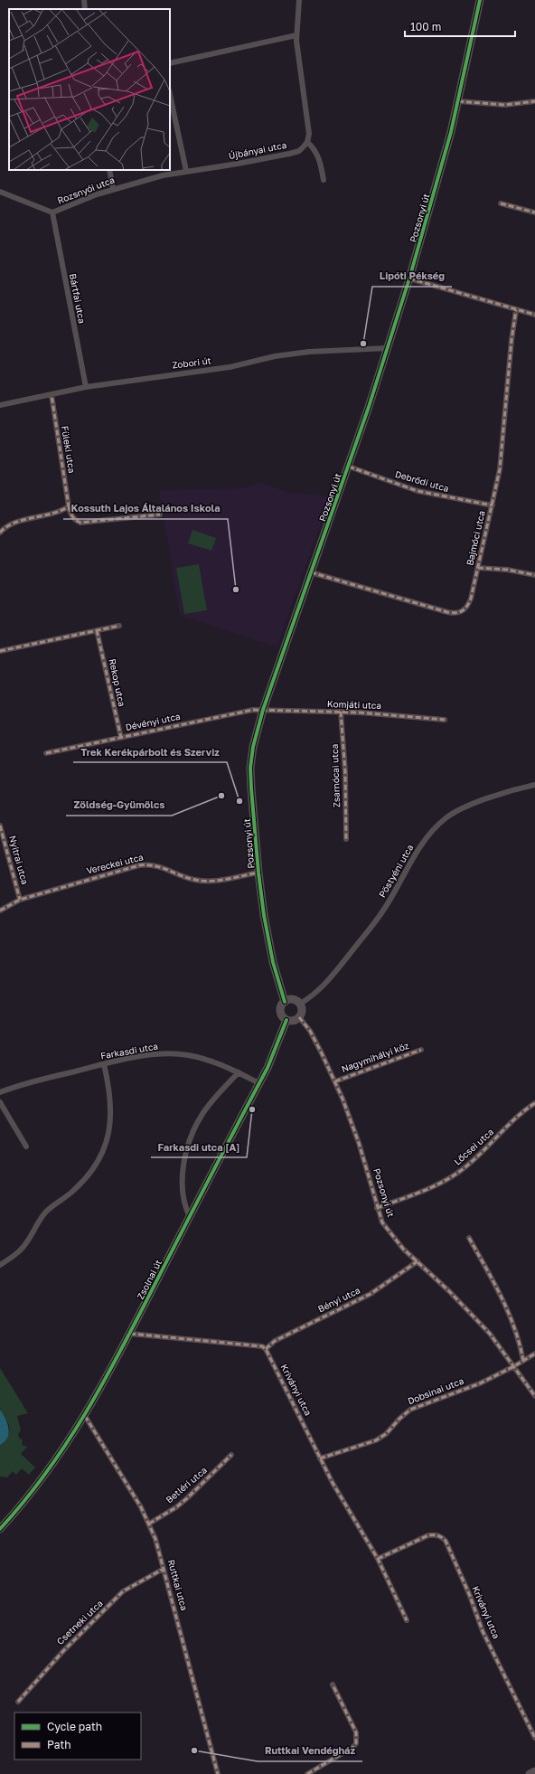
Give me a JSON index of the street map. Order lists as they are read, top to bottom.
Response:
{
  "streets": {
    "street": [
      "Újbányai utca",
      "Rozsnyói utca",
      "Pozsonyi út",
      "Bártfai utca",
      "Zobori út",
      "Füleki utca",
      "Debrődi utca",
      "Bajmóci utca",
      "Rekop utca",
      "Komjáti utca",
      "Dévényi utca",
      "Zsarnócai utca",
      "Nyitrai utca",
      "Vereckei utca",
      "Pöstyéni utca",
      "Farkasdi utca",
      "Nagymihályi köz",
      "Lőcsei utca",
      "Zsolnai út",
      "Bényi utca",
      "Kriványi utca",
      "Dobsinai utca",
      "Betléri utca",
      "Ruttkai utca",
      "Csetneki utca"
    ]
  },
  "crossings": [
    ["Újbányai utca", "Rozsnyói utca"],
    ["Rozsnyói utca", "Bártfai utca"],
    ["Pozsonyi út", "Zobori út"],
    ["Pozsonyi út", "Debrődi utca"],
    ["Pozsonyi út", "Bajmóci utca"],
    ["Pozsonyi út", "Komjáti utca"],
    ["Pozsonyi út", "Dévényi utca"],
    ["Pozsonyi út", "Vereckei utca"],
    ["Pozsonyi út", "Pöstyéni utca"],
    ["Pozsonyi út", "Nagymihályi köz"],
    ["Pozsonyi út", "Lőcsei utca"],
    ["Pozsonyi út", "Zsolnai út"],
    ["Pozsonyi út", "Bényi utca"],
    ["Pozsonyi út", "Dobsinai utca"],
    ["Bártfai utca", "Zobori út"],
    ["Zobori út", "Füleki utca"],
    ["Debrődi utca", "Bajmóci utca"],
    ["Rekop utca", "Dévényi utca"],
    ["Komjáti utca", "Dévényi utca"],
    ["Komjáti utca", "Zsarnócai utca"],
    ["Nyitrai utca", "Vereckei utca"],
    ["Pöstyéni utca", "Zsolnai út"],
    ["Farkasdi utca", "Zsolnai út"],
    ["Zsolnai út", "Ruttkai utca"],
    ["Bényi utca", "Kriványi utca"],
    ["Kriványi utca", "Dobsinai utca"],
    ["Betléri utca", "Ruttkai utca"],
    ["Ruttkai utca", "Csetneki utca"]
  ],
  "places": [
    "Lipóti Pékség",
    "Kossuth Lajos Általános Iskola",
    "Zöldség-Gyümölcs",
    "Trek Kerékpárbolt és Szerviz",
    "Farkasdi utca [A]",
    "Ruttkai Vendégház"
  ],
  "legend": ["Cycle path", "Path"],
  "scale_bar": "100 m"
}
